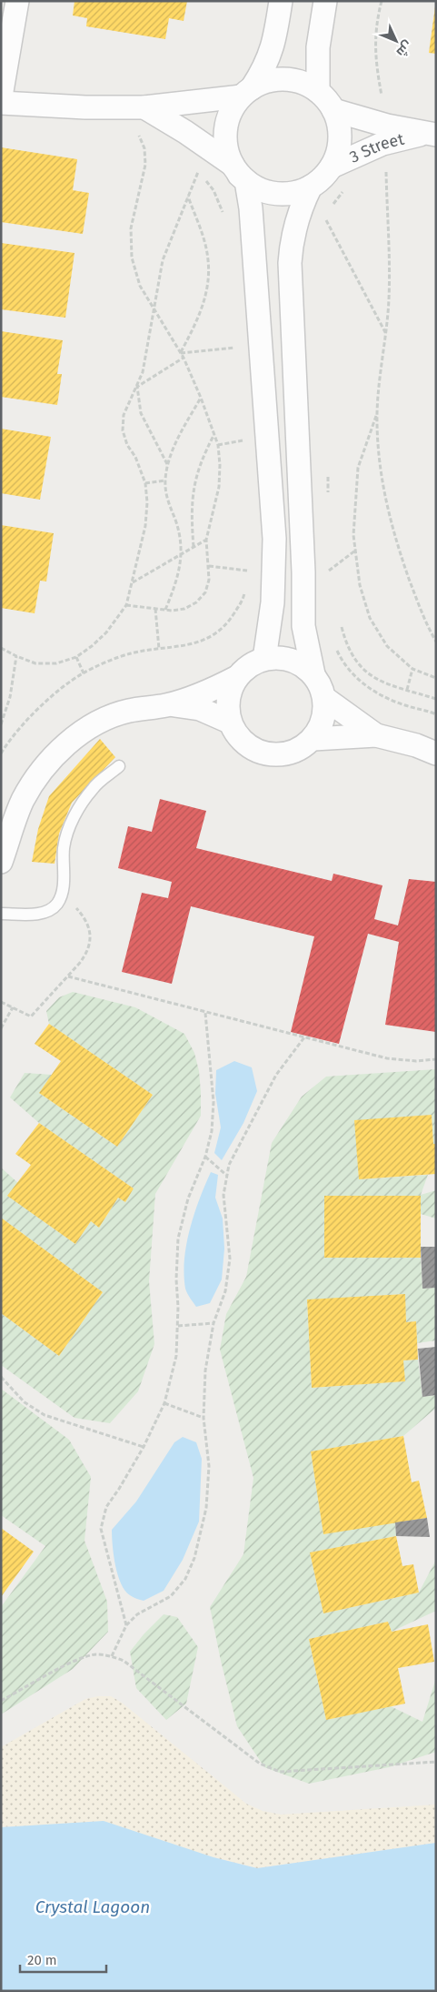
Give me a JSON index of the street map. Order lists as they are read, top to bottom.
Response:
{
  "streets": {
    "street": ["3 Street"]
  },
  "water": ["Crystal Lagoon"],
  "scale_bar": "20 m",
  "north": "bottom right"
}
